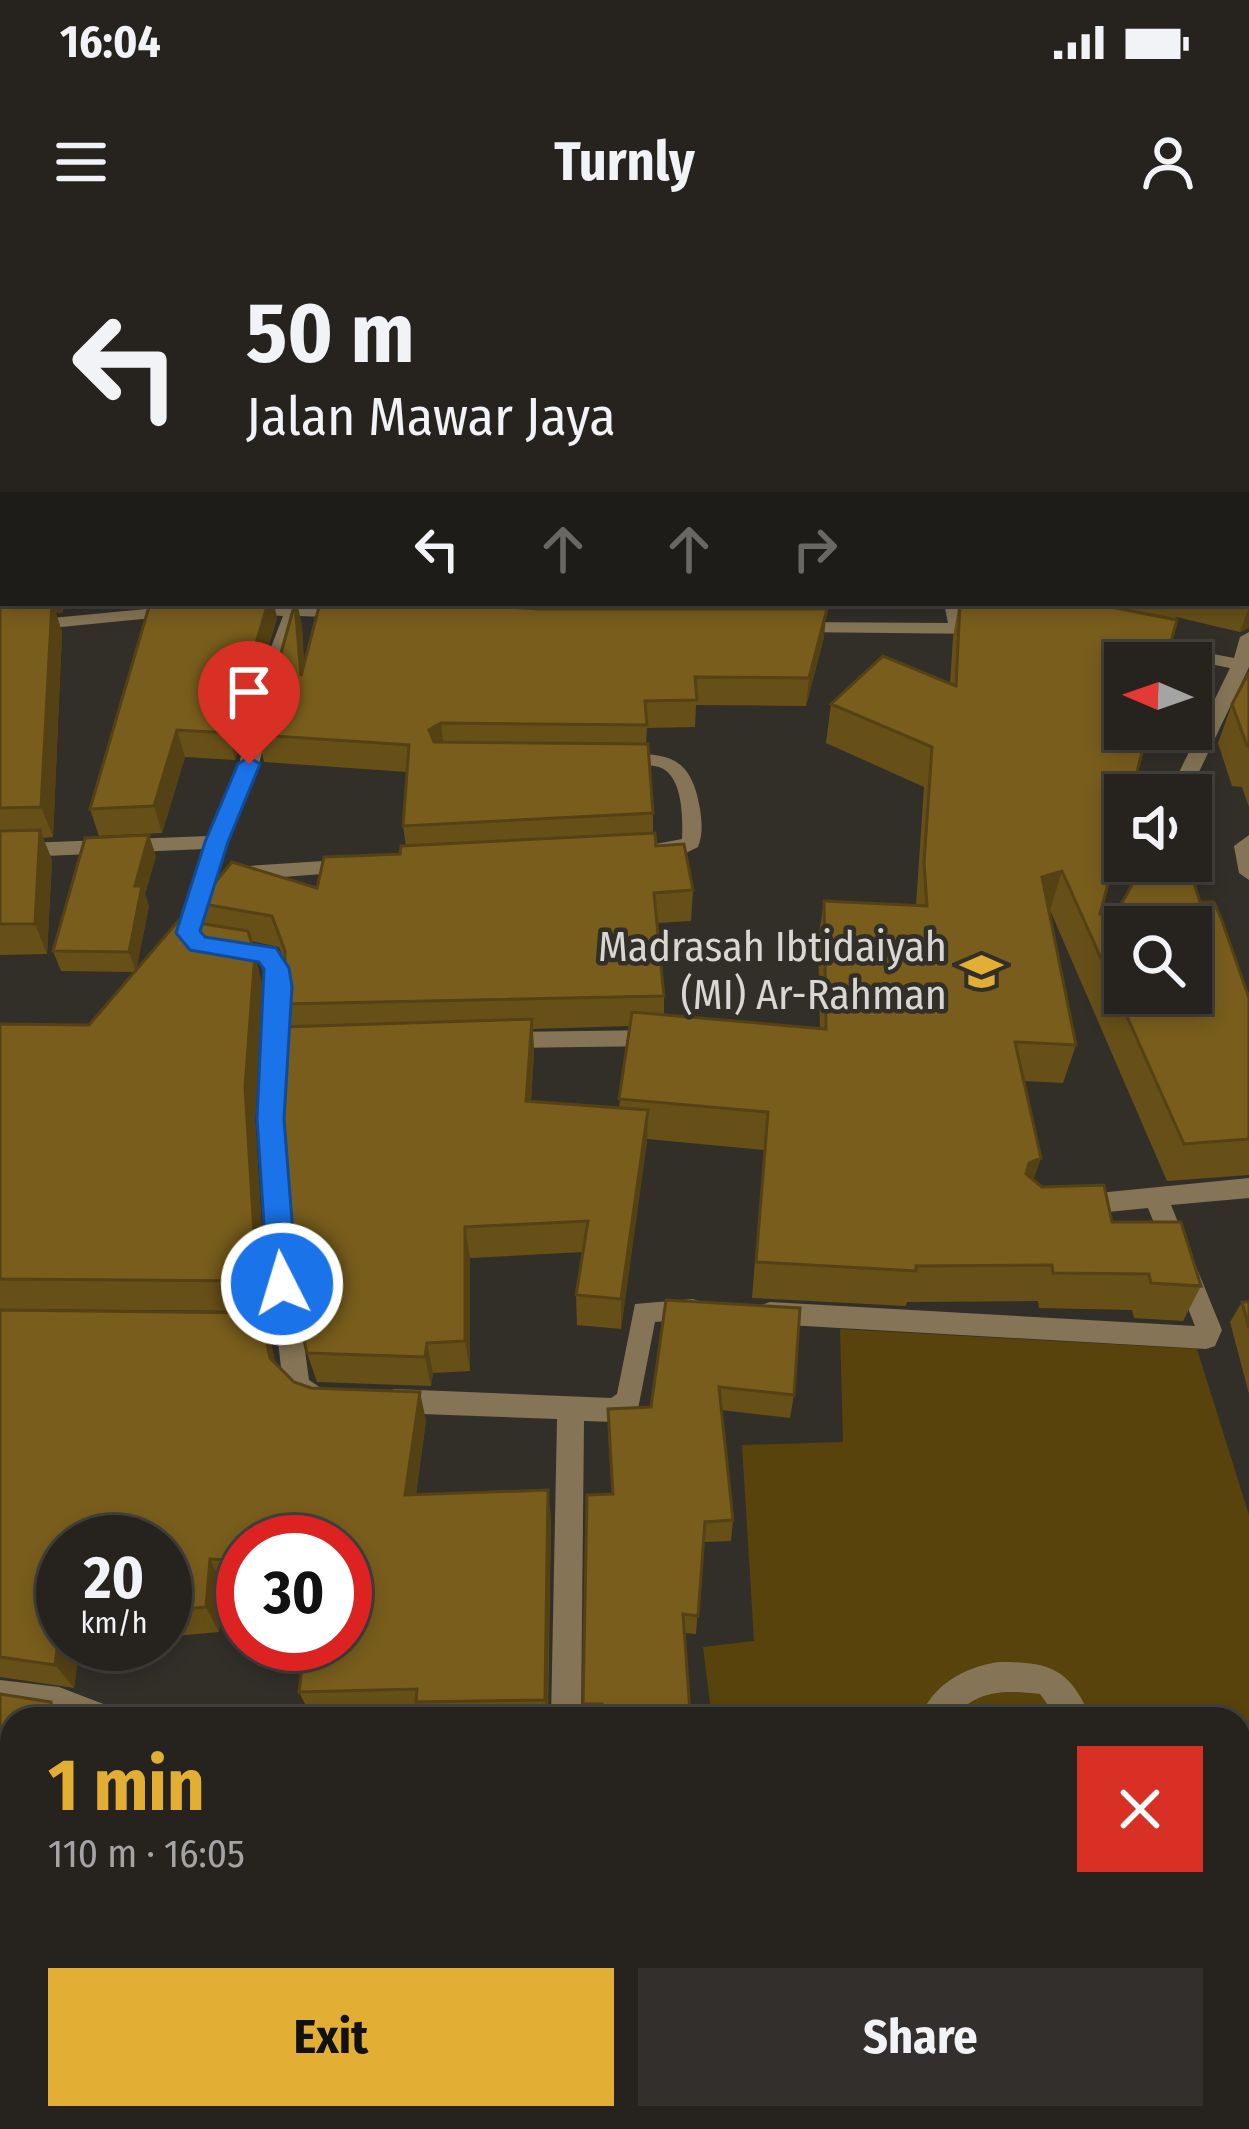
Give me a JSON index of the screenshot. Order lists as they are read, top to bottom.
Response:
{
  "places": {
    "school or university": ["Madrasah Ibtidaiyah (MI) Ar-Rahman"]
  },
  "north": "left",
  "page": {
    "status": "16:04",
    "header": "Turnly",
    "turn": ["50 m", "Jalan Mawar Jaya"],
    "speed": "20 km/h",
    "limit": "30",
    "heading": ["1 min", "110 m · 16:05"],
    "buttons": ["Exit", "Share"]
  }
}
